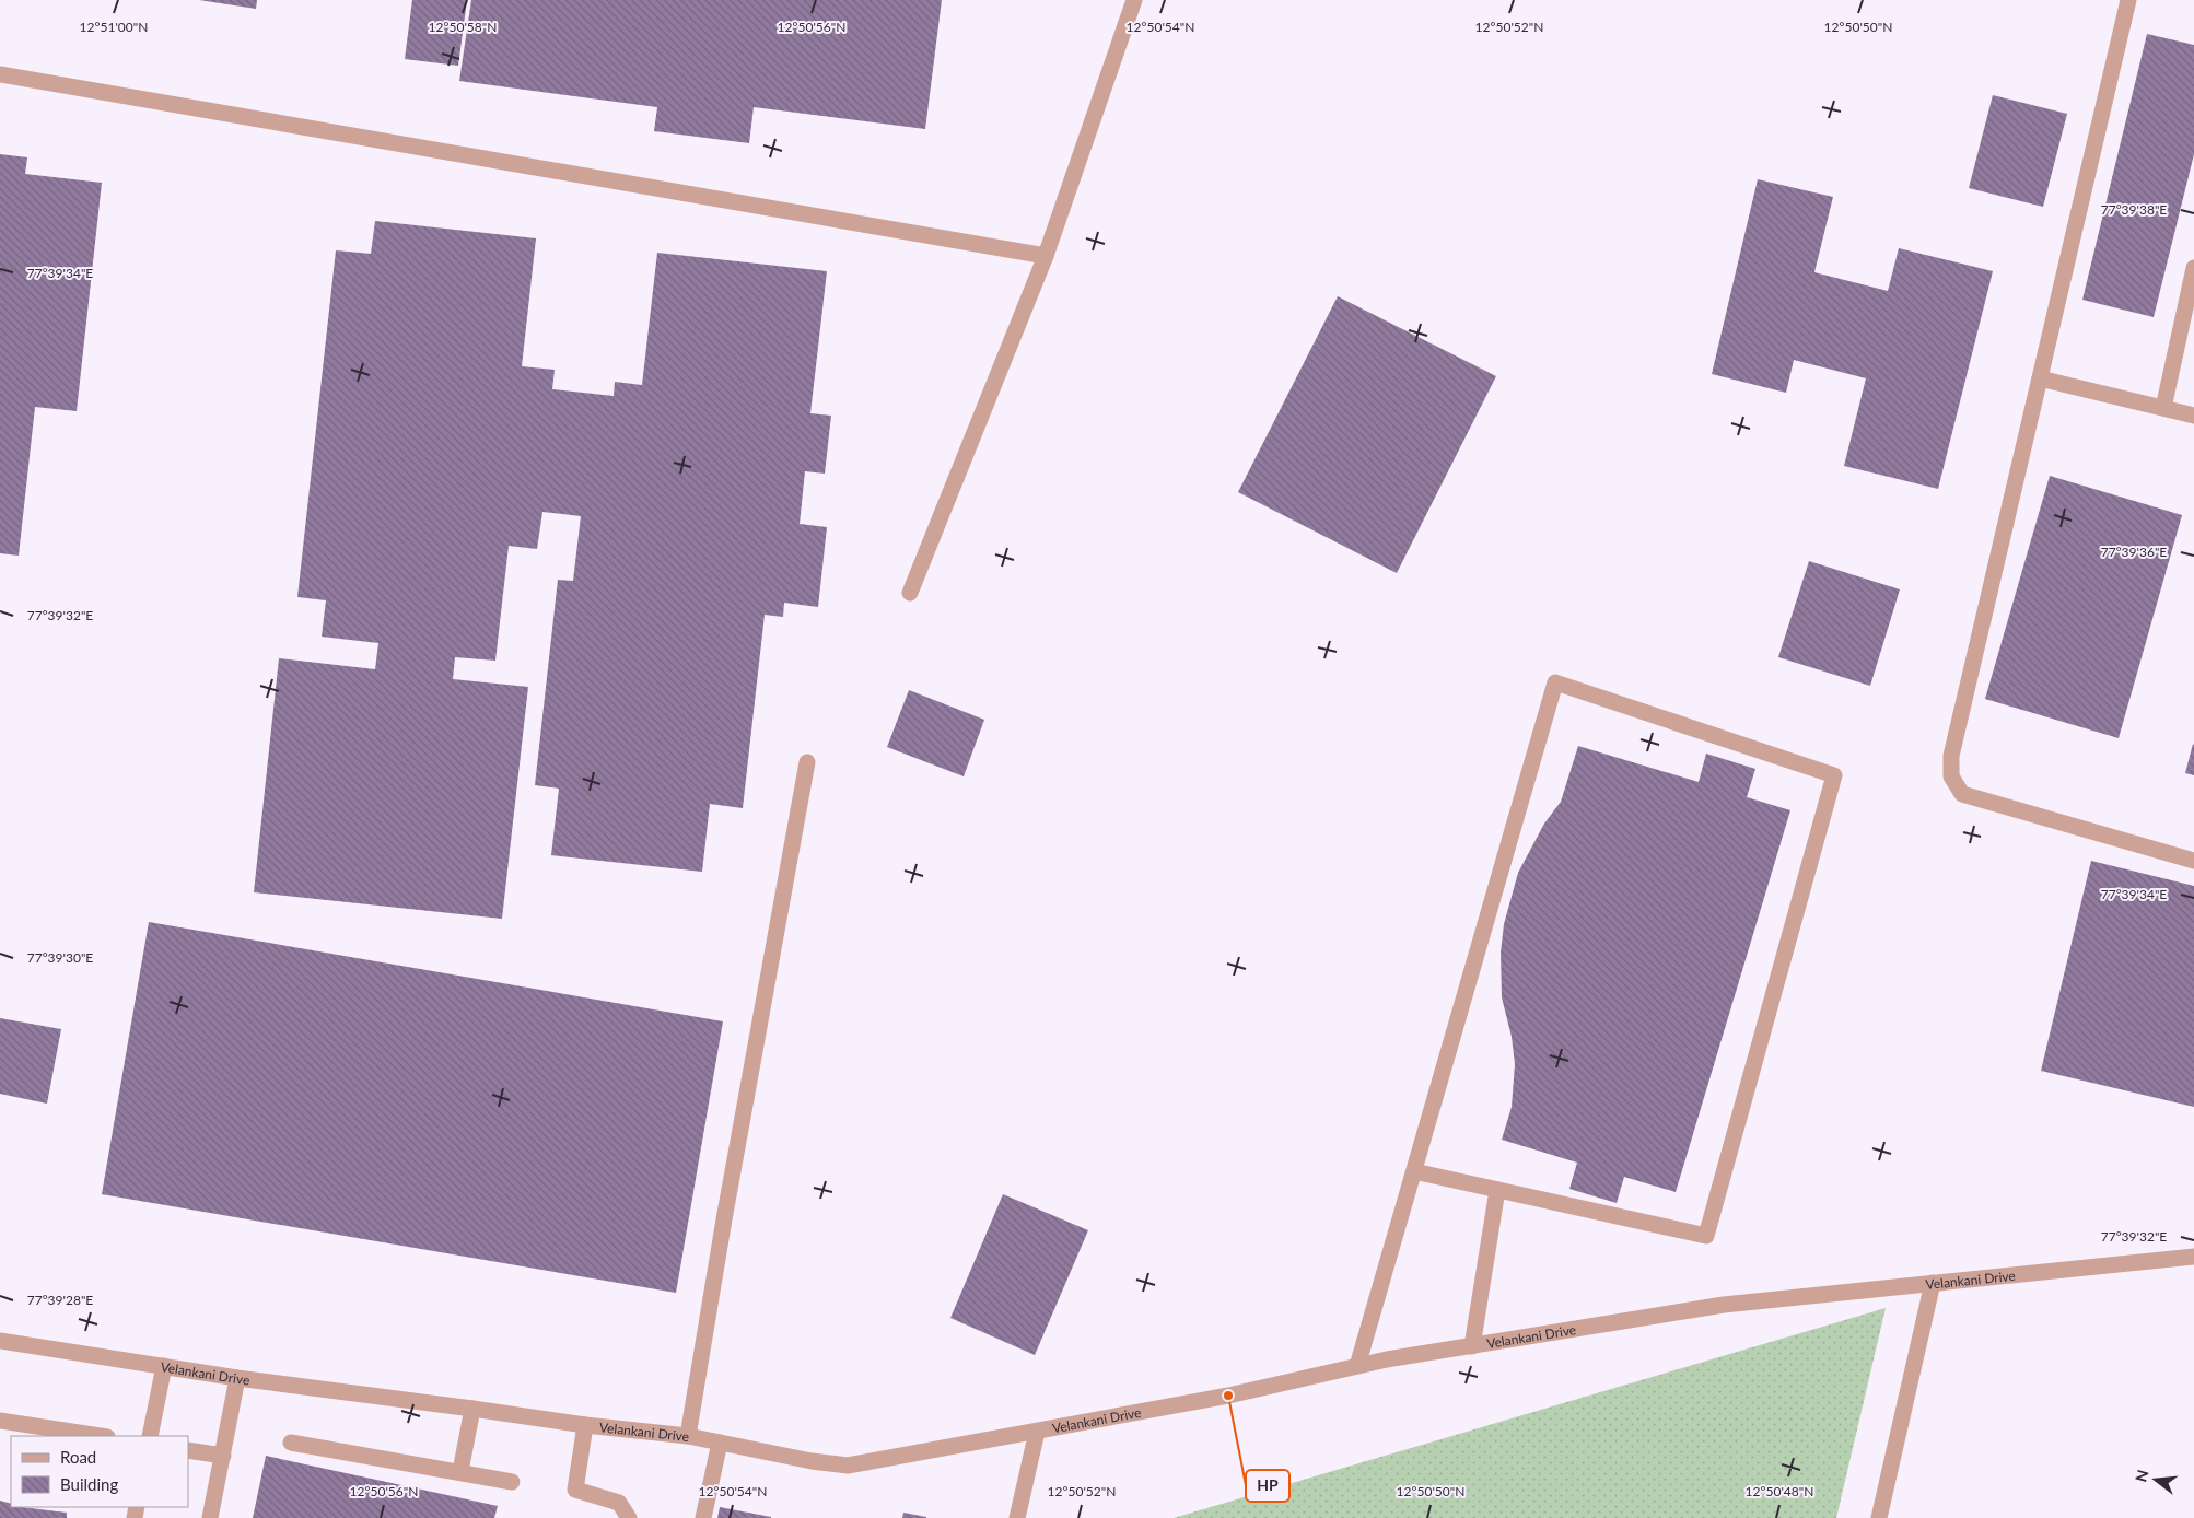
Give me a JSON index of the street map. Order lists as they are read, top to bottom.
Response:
{
  "streets": {
    "street": ["Velankani Drive"]
  },
  "places": ["HP"],
  "legend": ["Road", "Building"],
  "north": "left",
  "coordinates": [
    "12°51'00\"N",
    "12°50'58\"N",
    "12°50'56\"N",
    "12°50'54\"N",
    "12°50'52\"N",
    "12°50'50\"N",
    "77°39'38\"E",
    "77°39'34\"E",
    "77°39'36\"E",
    "77°39'32\"E",
    "77°39'30\"E",
    "77°39'28\"E",
    "12°50'48\"N"
  ]
}
